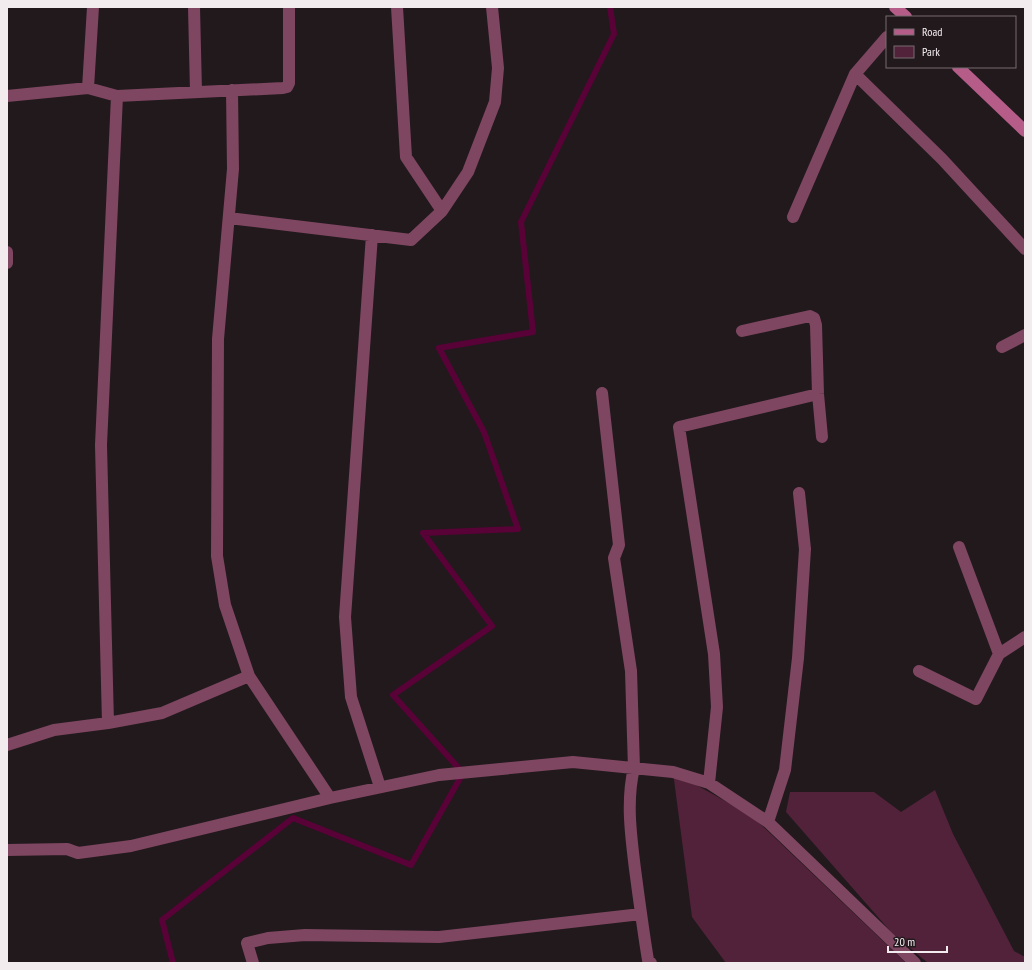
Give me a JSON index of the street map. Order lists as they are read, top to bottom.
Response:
{
  "legend": ["Road", "Park"],
  "scale_bar": "20 m"
}
